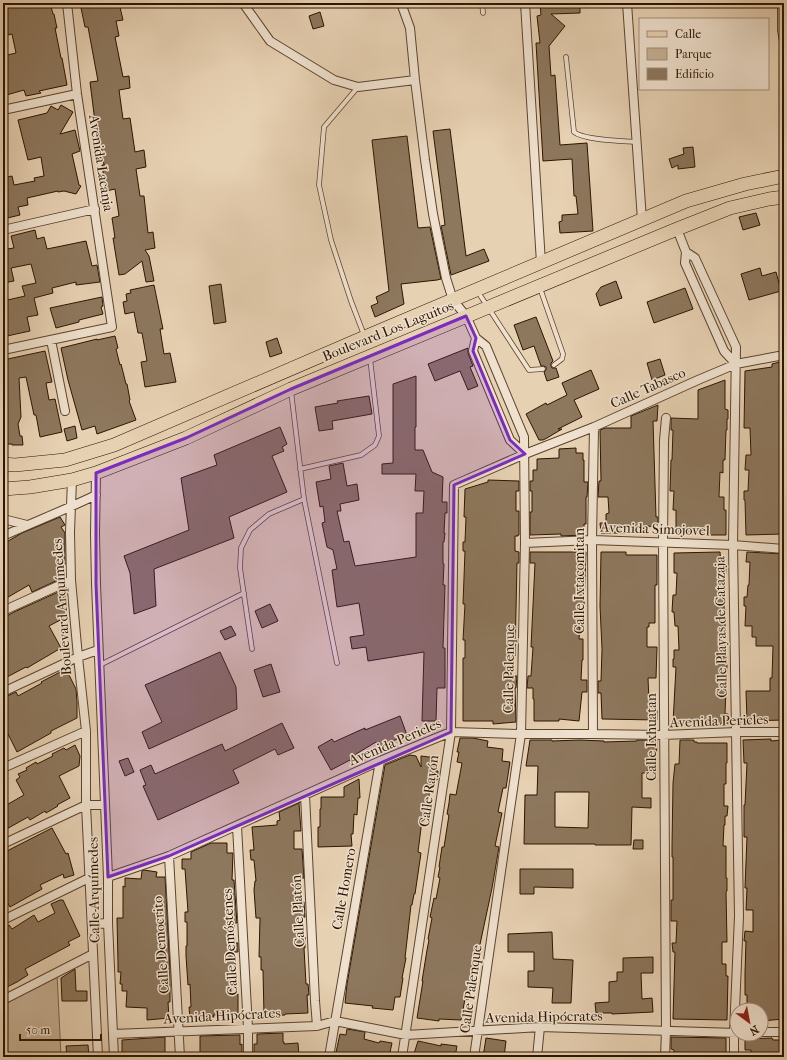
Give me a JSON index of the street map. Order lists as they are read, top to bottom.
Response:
{
  "streets": {
    "main road": ["Boulevard Los Laguitos"],
    "street": [
      "Avenida Lacanja",
      "Calle Tabasco",
      "Avenida Simojovel",
      "Calle Ixtacomitan",
      "Boulevard Arquímedes",
      "Calle Playas de Catazaja",
      "Calle Palenque",
      "Avenida Pericles",
      "Calle Ixhuatan",
      "Calle Rayón",
      "Calle Homero",
      "Calle Arquímedes",
      "Calle Platón",
      "Calle Demóstenes",
      "Calle Democrito",
      "Avenida Hipócrates"
    ]
  },
  "crossings": [
    ["Boulevard Los Laguitos", "Boulevard Arquímedes"],
    ["Boulevard Los Laguitos", "Calle Playas de Catazaja"],
    ["Calle Tabasco", "Calle Ixtacomitan"],
    ["Calle Tabasco", "Calle Playas de Catazaja"],
    ["Calle Tabasco", "Calle Palenque"],
    ["Calle Tabasco", "Calle Rayón"],
    ["Avenida Simojovel", "Calle Ixtacomitan"],
    ["Avenida Simojovel", "Calle Playas de Catazaja"],
    ["Avenida Simojovel", "Calle Palenque"],
    ["Avenida Simojovel", "Calle Ixhuatan"],
    ["Calle Ixtacomitan", "Avenida Pericles"],
    ["Boulevard Arquímedes", "Calle Arquímedes"],
    ["Calle Playas de Catazaja", "Avenida Pericles"],
    ["Calle Palenque", "Avenida Pericles"],
    ["Calle Palenque", "Calle Rayón"],
    ["Calle Palenque", "Avenida Hipócrates"],
    ["Avenida Pericles", "Calle Ixhuatan"],
    ["Avenida Pericles", "Calle Rayón"],
    ["Avenida Pericles", "Calle Homero"],
    ["Avenida Pericles", "Calle Arquímedes"],
    ["Avenida Pericles", "Calle Platón"],
    ["Avenida Pericles", "Calle Demóstenes"],
    ["Avenida Pericles", "Calle Democrito"],
    ["Calle Ixhuatan", "Avenida Hipócrates"],
    ["Calle Rayón", "Avenida Hipócrates"],
    ["Calle Homero", "Avenida Hipócrates"],
    ["Calle Arquímedes", "Avenida Hipócrates"],
    ["Calle Platón", "Avenida Hipócrates"],
    ["Calle Demóstenes", "Avenida Hipócrates"],
    ["Calle Democrito", "Avenida Hipócrates"]
  ],
  "legend": ["Calle", "Parque", "Edificio"],
  "scale_bar": "50 m",
  "north": "bottom right"
}
